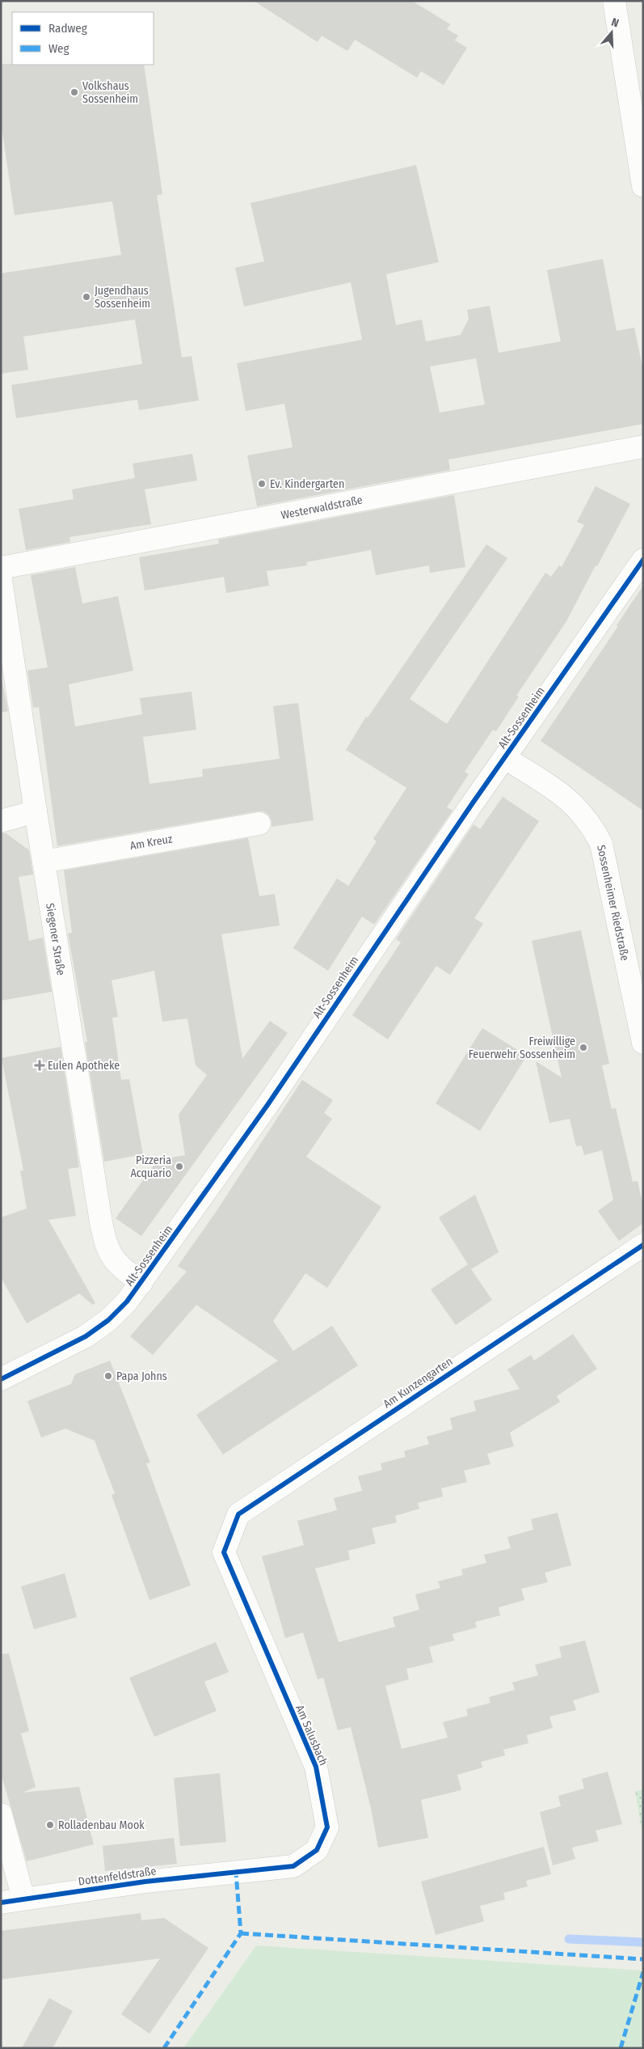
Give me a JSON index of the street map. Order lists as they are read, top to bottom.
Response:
{
  "streets": {
    "street": [
      "Westerwaldstraße",
      "Alt-Sossenheim",
      "Am Kreuz",
      "Sossenheimer Riedstraße",
      "Siegener Straße",
      "Am Kunzengarten",
      "Am Salusbach",
      "Dottenfeldstraße"
    ]
  },
  "crossings": [
    ["Alt-Sossenheim", "Sossenheimer Riedstraße"],
    ["Alt-Sossenheim", "Siegener Straße"],
    ["Am Kreuz", "Siegener Straße"],
    ["Am Kunzengarten", "Am Salusbach"],
    ["Am Salusbach", "Dottenfeldstraße"]
  ],
  "places": {
    "other": [
      "Volkshaus Sossenheim",
      "Jugendhaus Sossenheim",
      "Ev. Kindergarten",
      "Freiwillige Feuerwehr Sossenheim",
      "Pizzeria Acquario",
      "Papa Johns",
      "Rolladenbau Mook"
    ],
    "health": ["Eulen Apotheke"]
  },
  "legend": ["Radweg", "Weg"],
  "north": "top"
}
